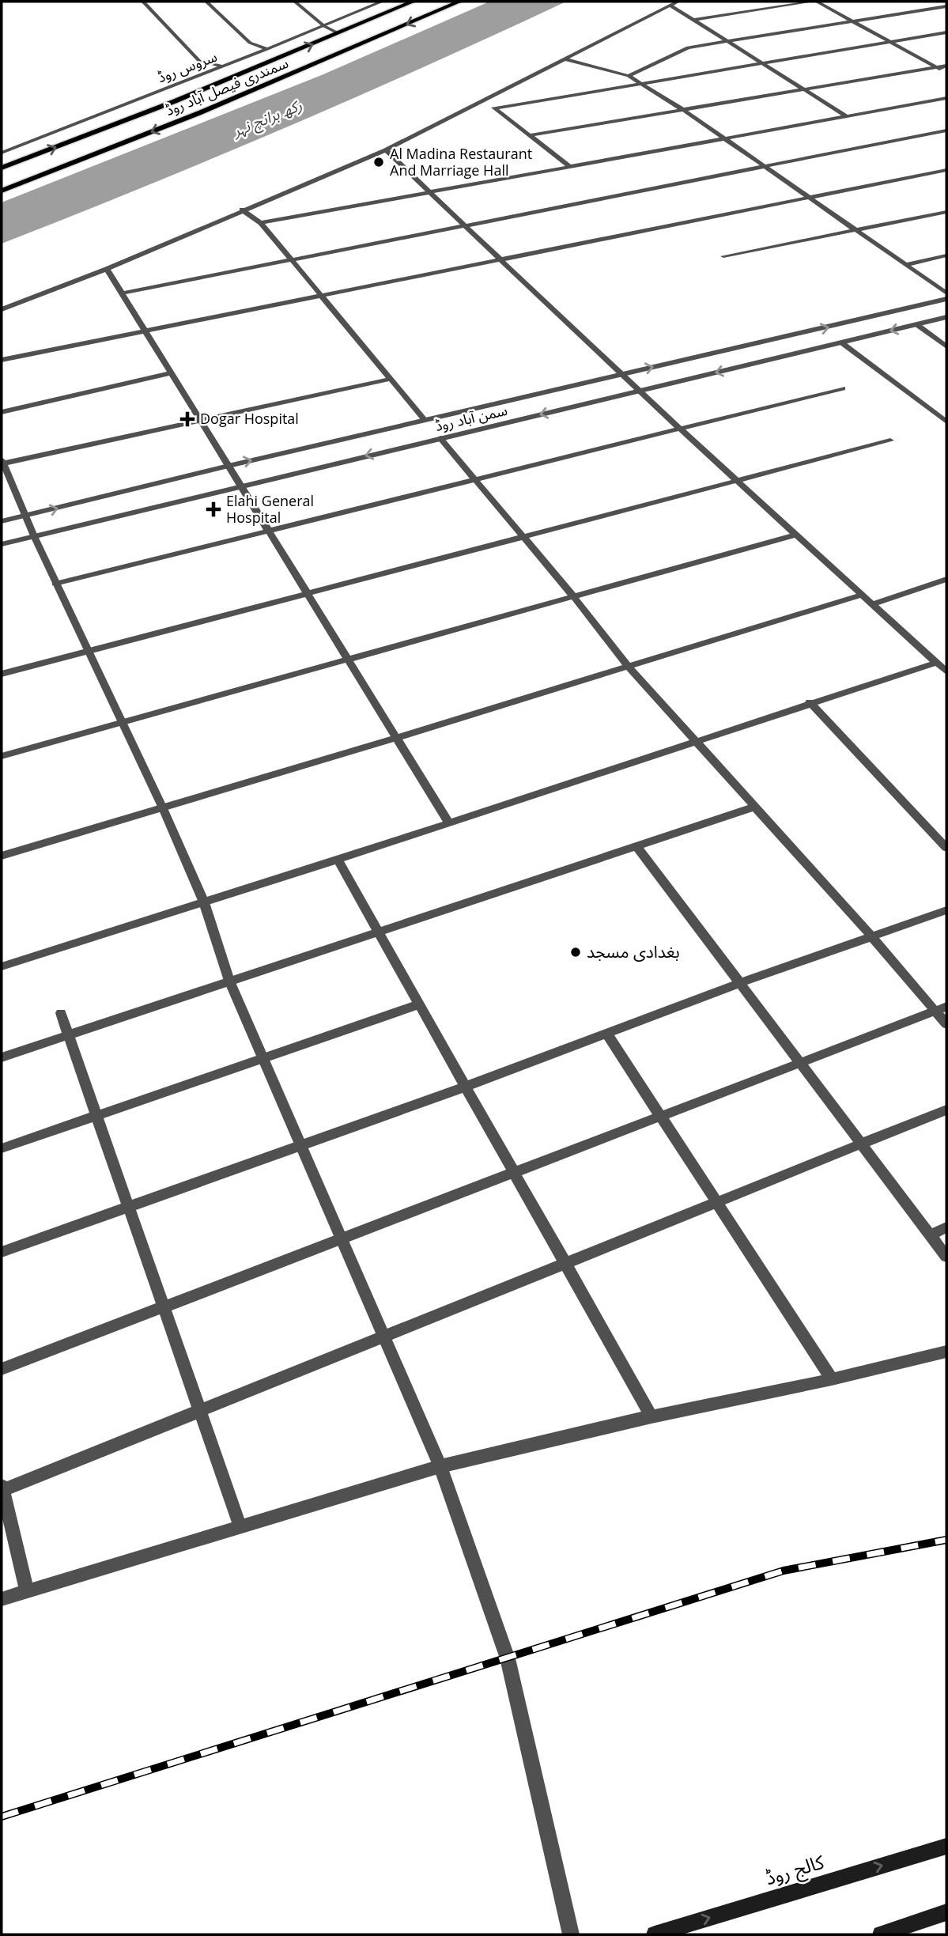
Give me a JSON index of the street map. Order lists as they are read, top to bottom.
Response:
{
  "streets": {
    "main road": ["سمندری فیصل آباد روڈ", "کالج روڈ"],
    "street": ["سروس روڈ", "سمن آباد روڈ"]
  },
  "one_way": ["کالج روڈ"],
  "water": ["رکھ برانچ نہر"],
  "places": {
    "other": ["Al Madina Restaurant And Marriage Hall", "بغدادی مسجد"],
    "health": ["Dogar Hospital", "Elahi General Hospital"]
  }
}
